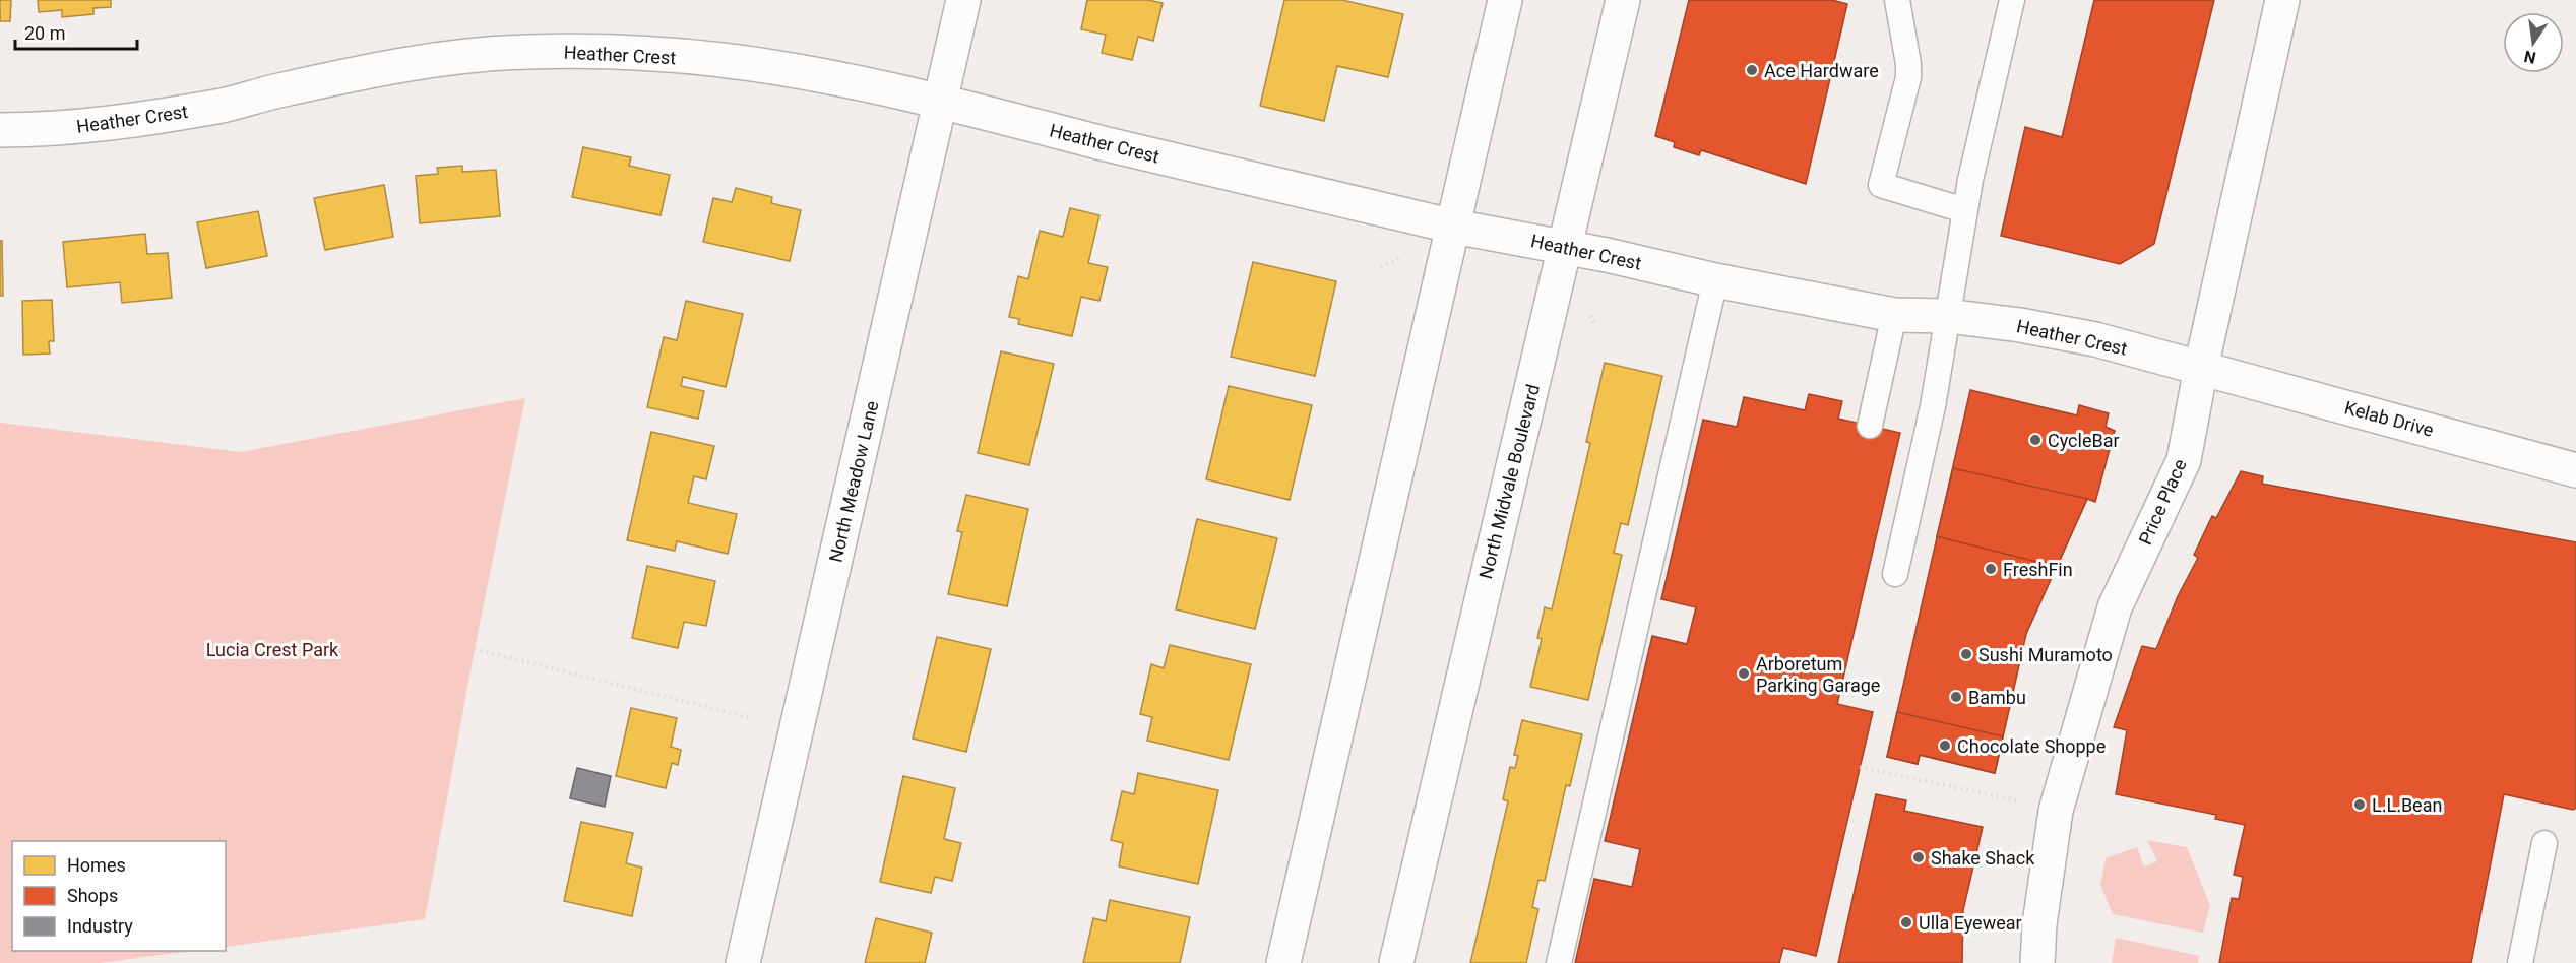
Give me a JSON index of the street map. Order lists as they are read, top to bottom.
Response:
{
  "streets": {
    "street": [
      "Heather Crest",
      "Kelab Drive",
      "North Meadow Lane",
      "North Midvale Boulevard",
      "Price Place"
    ]
  },
  "crossings": [
    ["Heather Crest", "Kelab Drive"],
    ["Heather Crest", "North Meadow Lane"],
    ["Heather Crest", "North Midvale Boulevard"],
    ["Heather Crest", "Price Place"],
    ["Kelab Drive", "Price Place"]
  ],
  "parks": ["Lucia Crest Park"],
  "places": [
    "Ace Hardware",
    "CycleBar",
    "FreshFin",
    "Sushi Muramoto",
    "Arboretum Parking Garage",
    "Bambu",
    "Chocolate Shoppe",
    "L.L.Bean",
    "Shake Shack",
    "Ulla Eyewear"
  ],
  "legend": ["Homes", "Shops", "Industry"],
  "scale_bar": "20 m",
  "north": "bottom"
}
